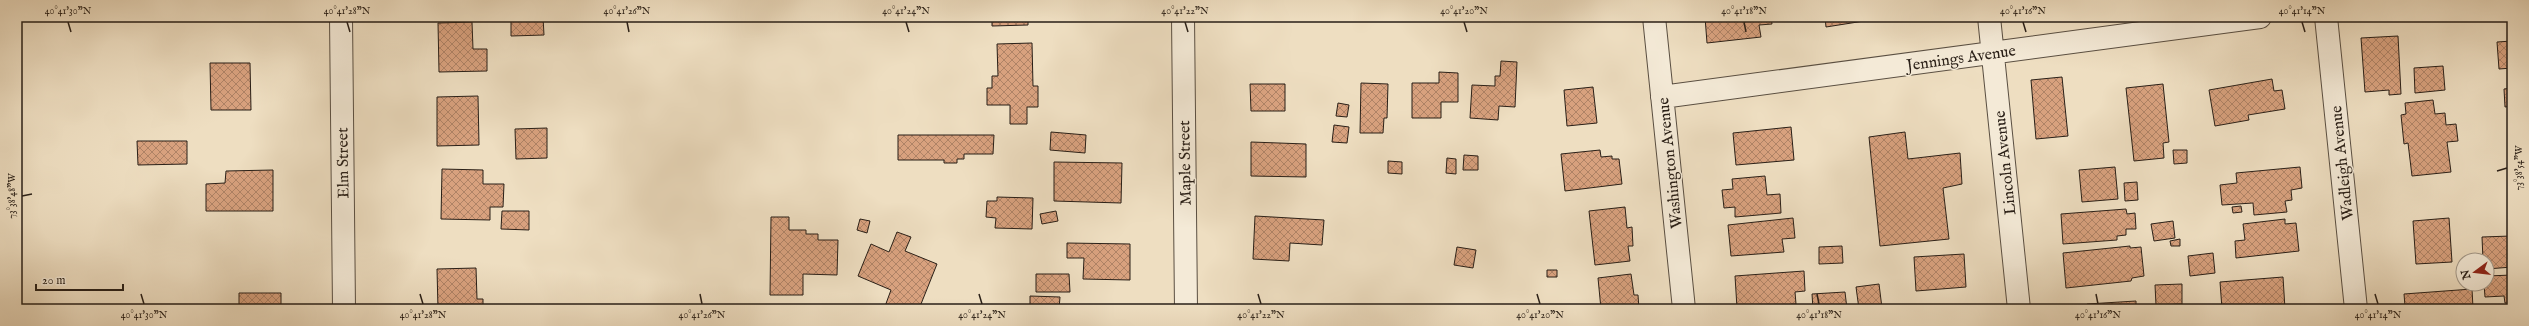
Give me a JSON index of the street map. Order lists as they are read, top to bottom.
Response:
{
  "streets": {
    "street": [
      "Jennings Avenue",
      "Elm Street",
      "Maple Street",
      "Washington Avenue",
      "Lincoln Avenue",
      "Wadleigh Avenue"
    ]
  },
  "crossings": [
    ["Jennings Avenue", "Washington Avenue"],
    ["Jennings Avenue", "Lincoln Avenue"]
  ],
  "scale_bar": "20 m",
  "north": "left",
  "coordinates": [
    "40°41'30\"N",
    "40°41'28\"N",
    "40°41'26\"N",
    "40°41'24\"N",
    "40°41'22\"N",
    "40°41'20\"N",
    "40°41'18\"N",
    "40°41'16\"N",
    "40°41'14\"N",
    "73°38'54\"W",
    "73°38'48\"W"
  ]
}
